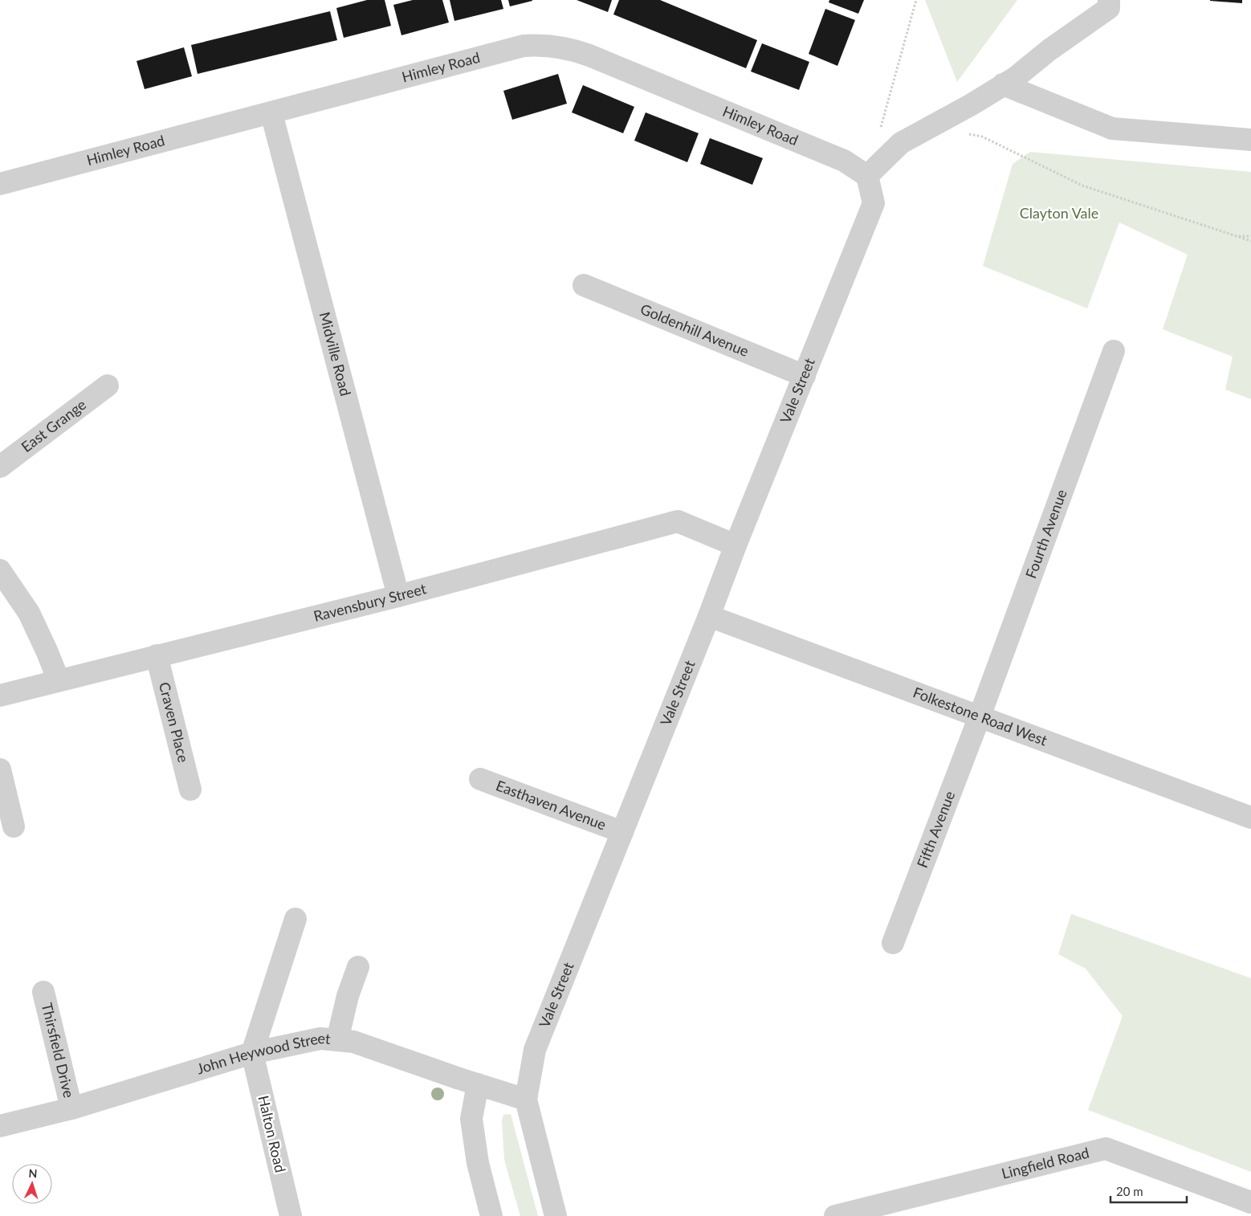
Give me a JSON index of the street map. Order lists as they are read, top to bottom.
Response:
{
  "streets": {
    "street": [
      "Himley Road",
      "Goldenhill Avenue",
      "Midville Road",
      "Vale Street",
      "East Grange",
      "Fourth Avenue",
      "Ravensbury Street",
      "Folkestone Road West",
      "Craven Place",
      "Easthaven Avenue",
      "Fifth Avenue",
      "Thirsfield Drive",
      "John Heywood Street",
      "Halton Road",
      "Lingfield Road"
    ]
  },
  "crossings": [
    ["Himley Road", "Midville Road"],
    ["Himley Road", "Vale Street"],
    ["Goldenhill Avenue", "Vale Street"],
    ["Midville Road", "Ravensbury Street"],
    ["Vale Street", "Ravensbury Street"],
    ["Vale Street", "Folkestone Road West"],
    ["Vale Street", "Easthaven Avenue"],
    ["Vale Street", "John Heywood Street"],
    ["Fourth Avenue", "Folkestone Road West"],
    ["Fourth Avenue", "Fifth Avenue"],
    ["Ravensbury Street", "Craven Place"],
    ["Folkestone Road West", "Fifth Avenue"],
    ["Thirsfield Drive", "John Heywood Street"],
    ["John Heywood Street", "Halton Road"]
  ],
  "parks": ["Clayton Vale"],
  "scale_bar": "20 m",
  "north": "top"
}
